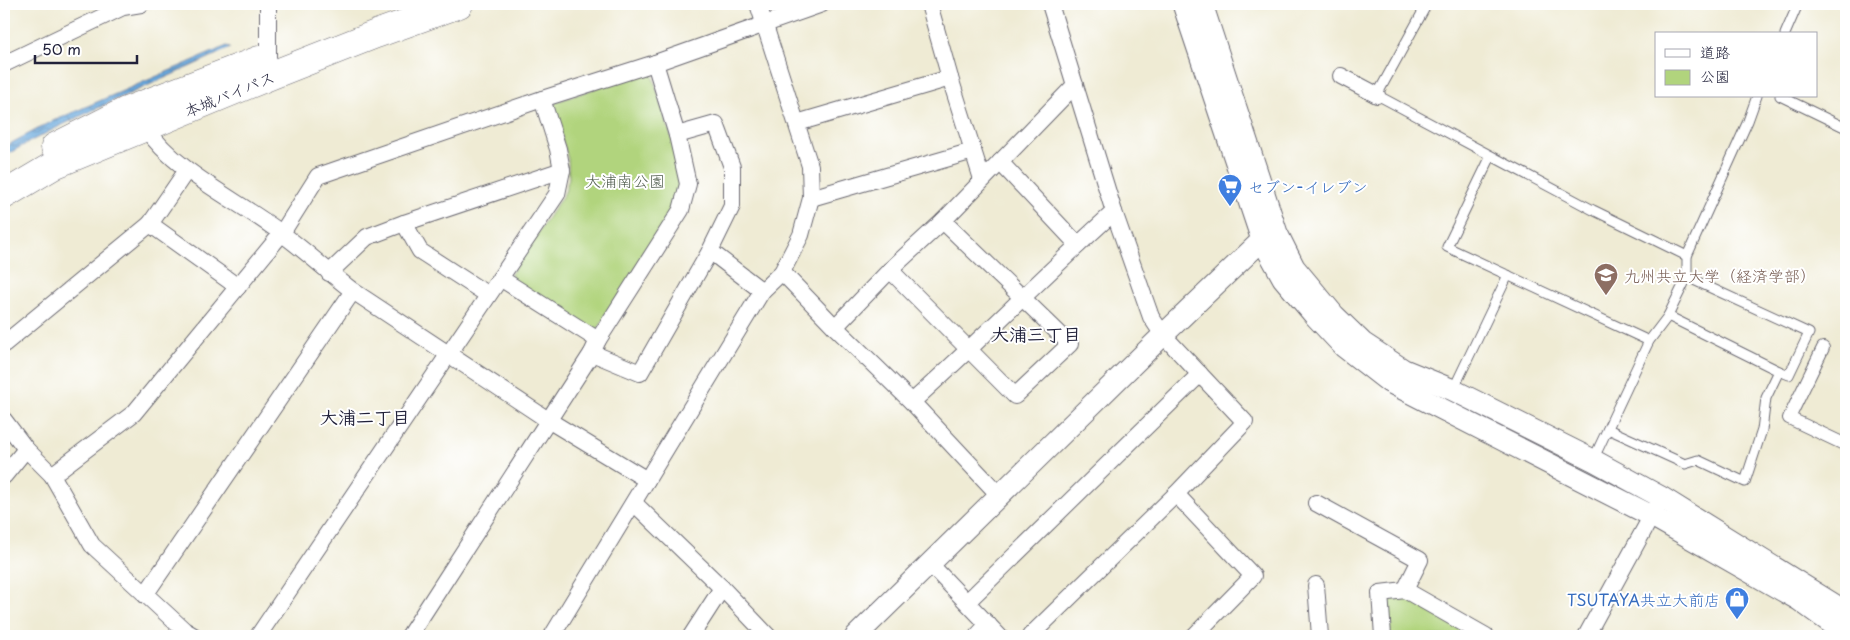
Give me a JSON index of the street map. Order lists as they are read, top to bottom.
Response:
{
  "streets": {
    "highway": ["本城バイパス"]
  },
  "districts": ["大浦三丁目", "大浦二丁目"],
  "parks": ["大浦南公園"],
  "places": {
    "supermarket": ["セブン-イレブン"],
    "school or university": ["九州共立大学（経済学部）"],
    "shop": ["TSUTAYA共立大前店"]
  },
  "legend": ["道路", "公園"],
  "scale_bar": "50 m"
}
